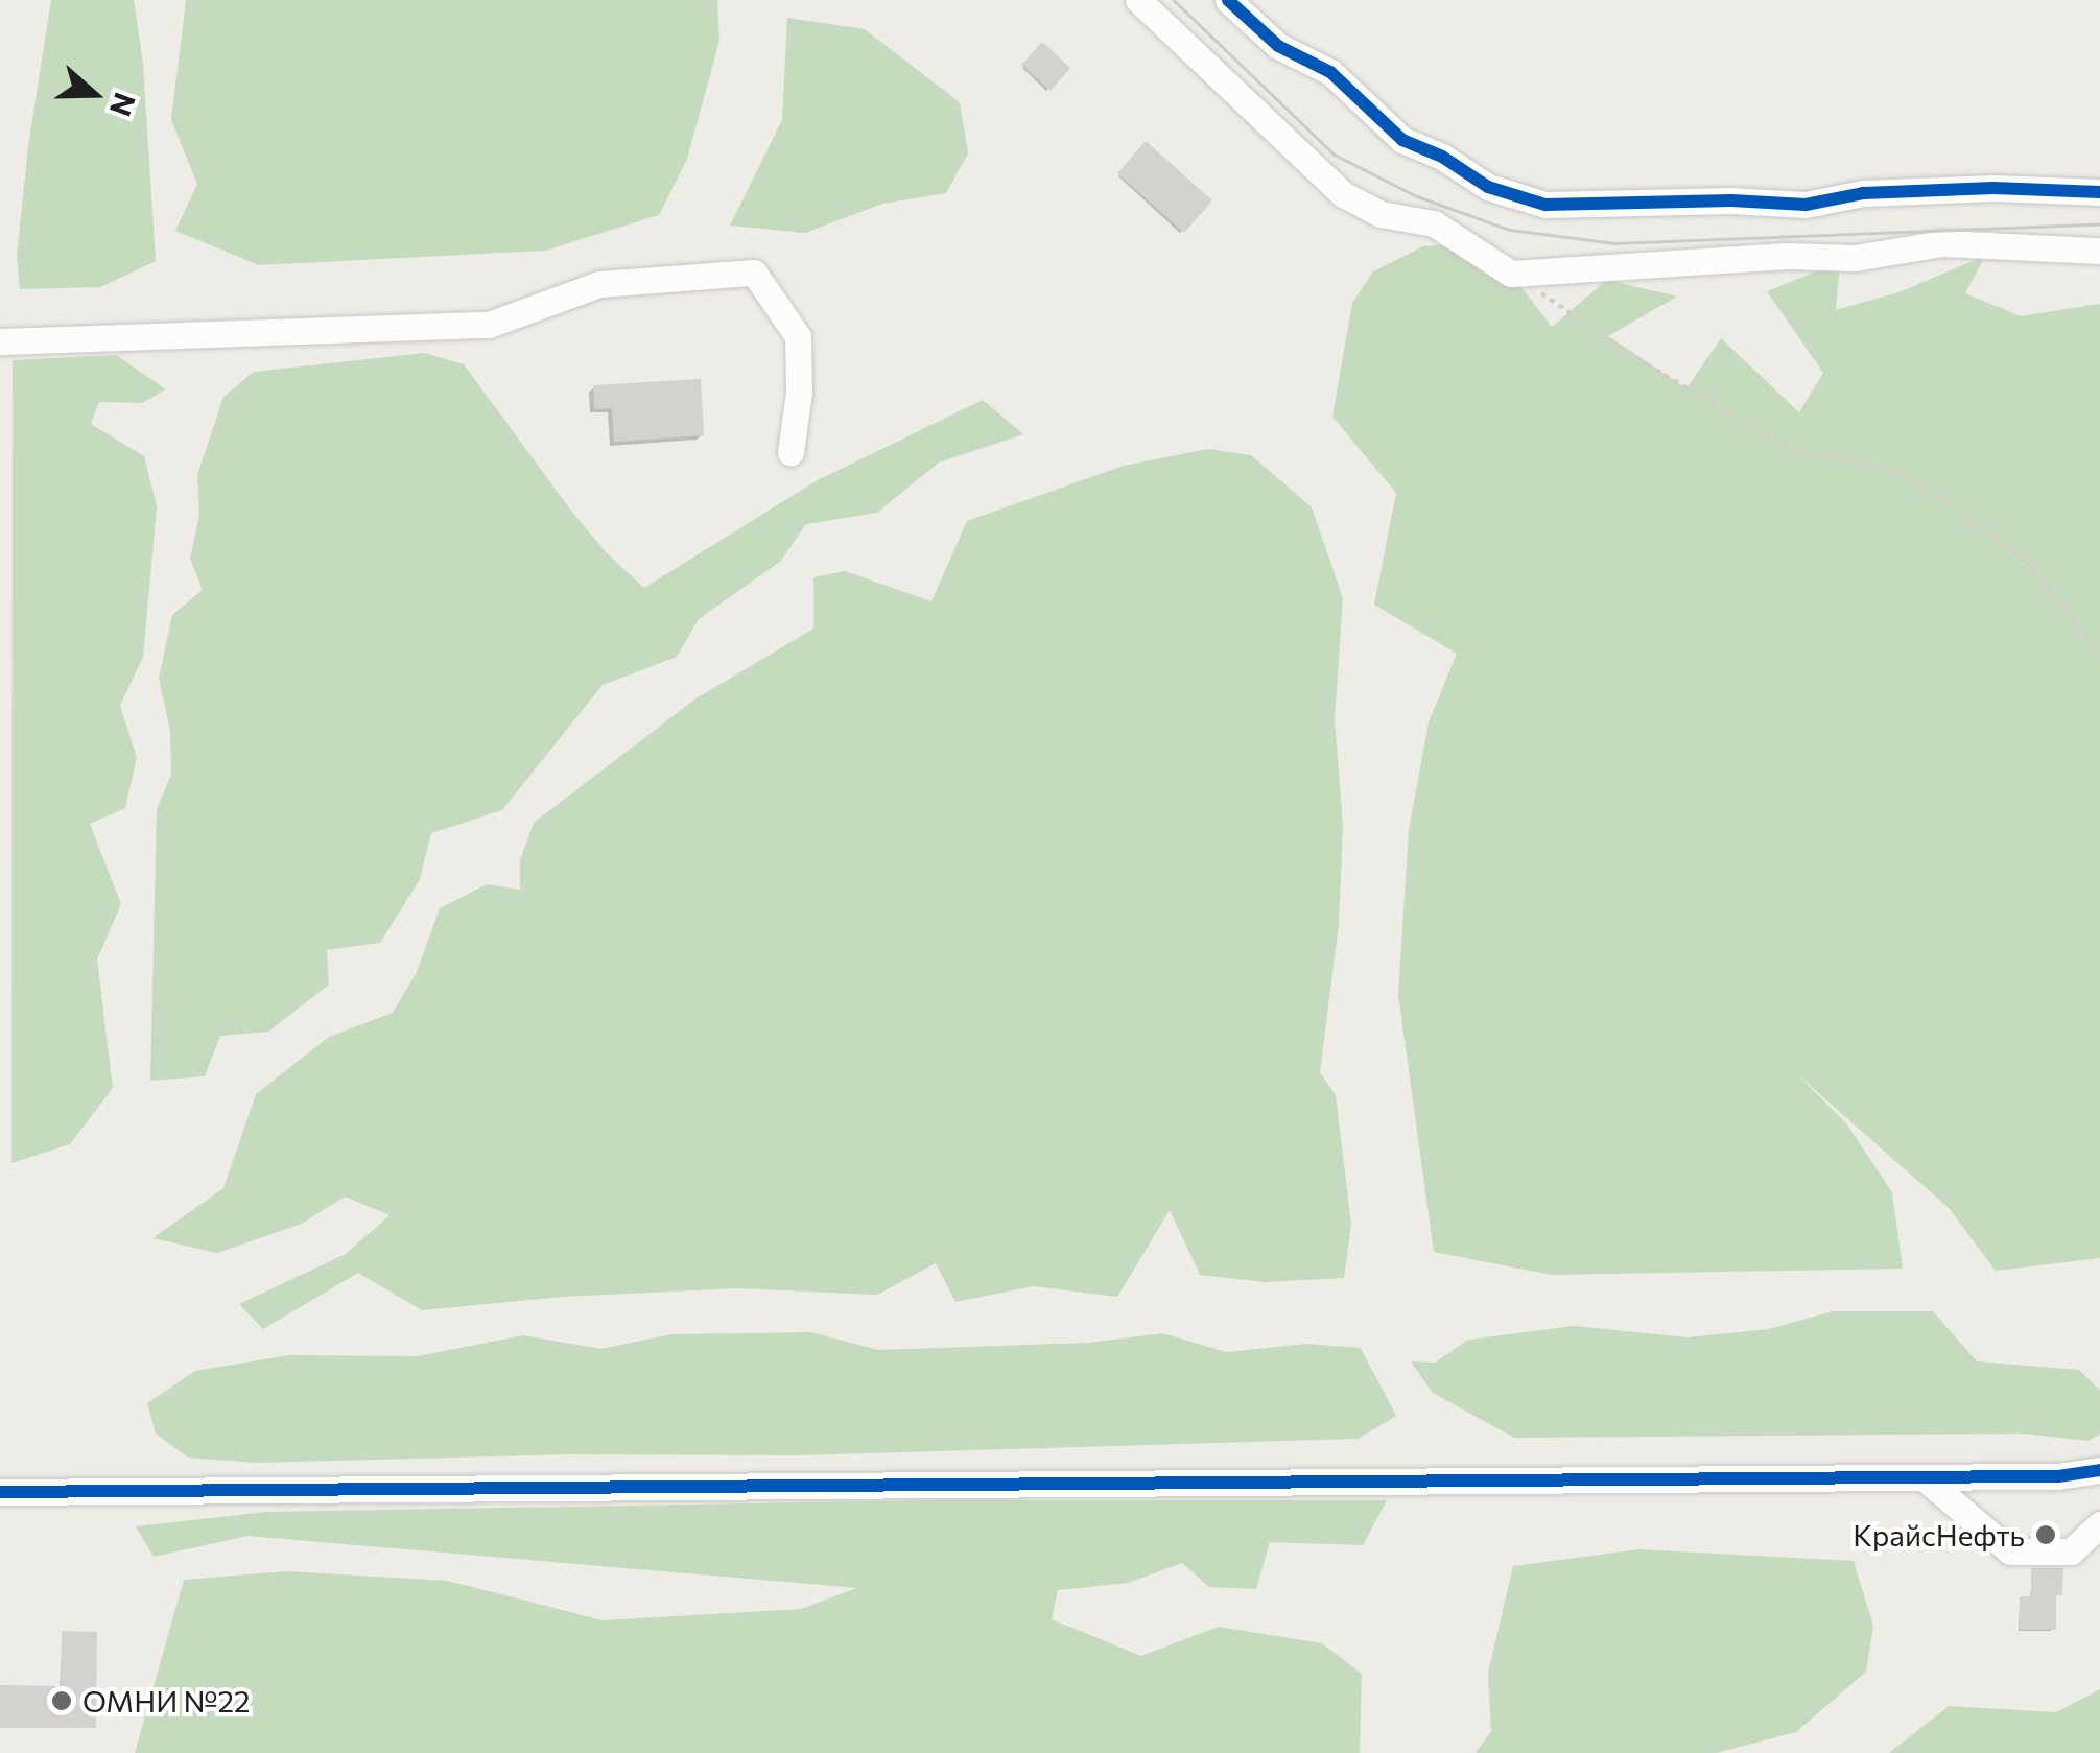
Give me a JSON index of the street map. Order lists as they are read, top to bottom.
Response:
{
  "places": ["КрайсНефть", "ОМНИ №22"],
  "north": "right"
}
